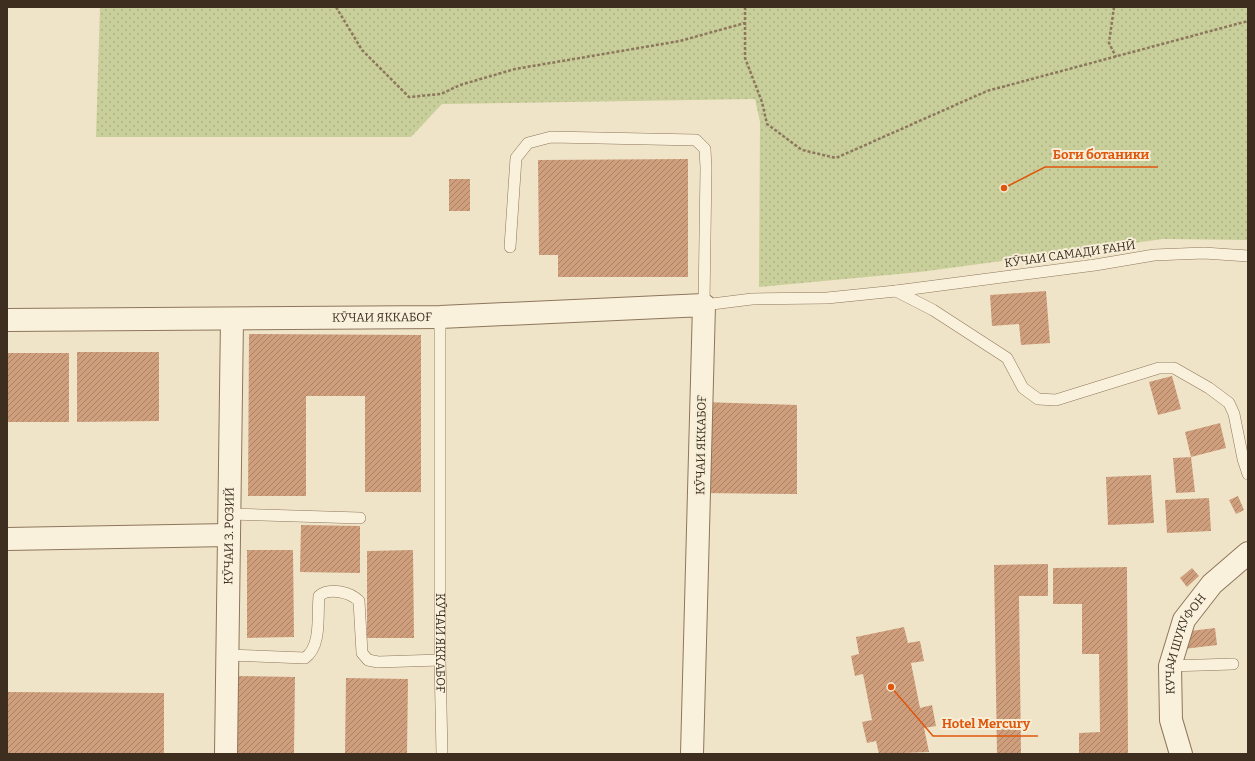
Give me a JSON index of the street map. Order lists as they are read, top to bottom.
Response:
{
  "streets": {
    "street": ["КӮЧАИ ЯККАБОҒ", "КӮЧАИ З. РОЗИЙ", "КУЧАИ ШУКУФОН"],
    "lane": ["КӮЧАИ САМАДИ ҒАНӢ"]
  },
  "crossings": [
    ["КӮЧАИ САМАДИ ҒАНӢ", "КӮЧАИ ЯККАБОҒ"],
    ["КӮЧАИ ЯККАБОҒ", "КӮЧАИ З. РОЗИЙ"]
  ],
  "places": ["Боги ботаники", "Hotel Mercury"]
}
